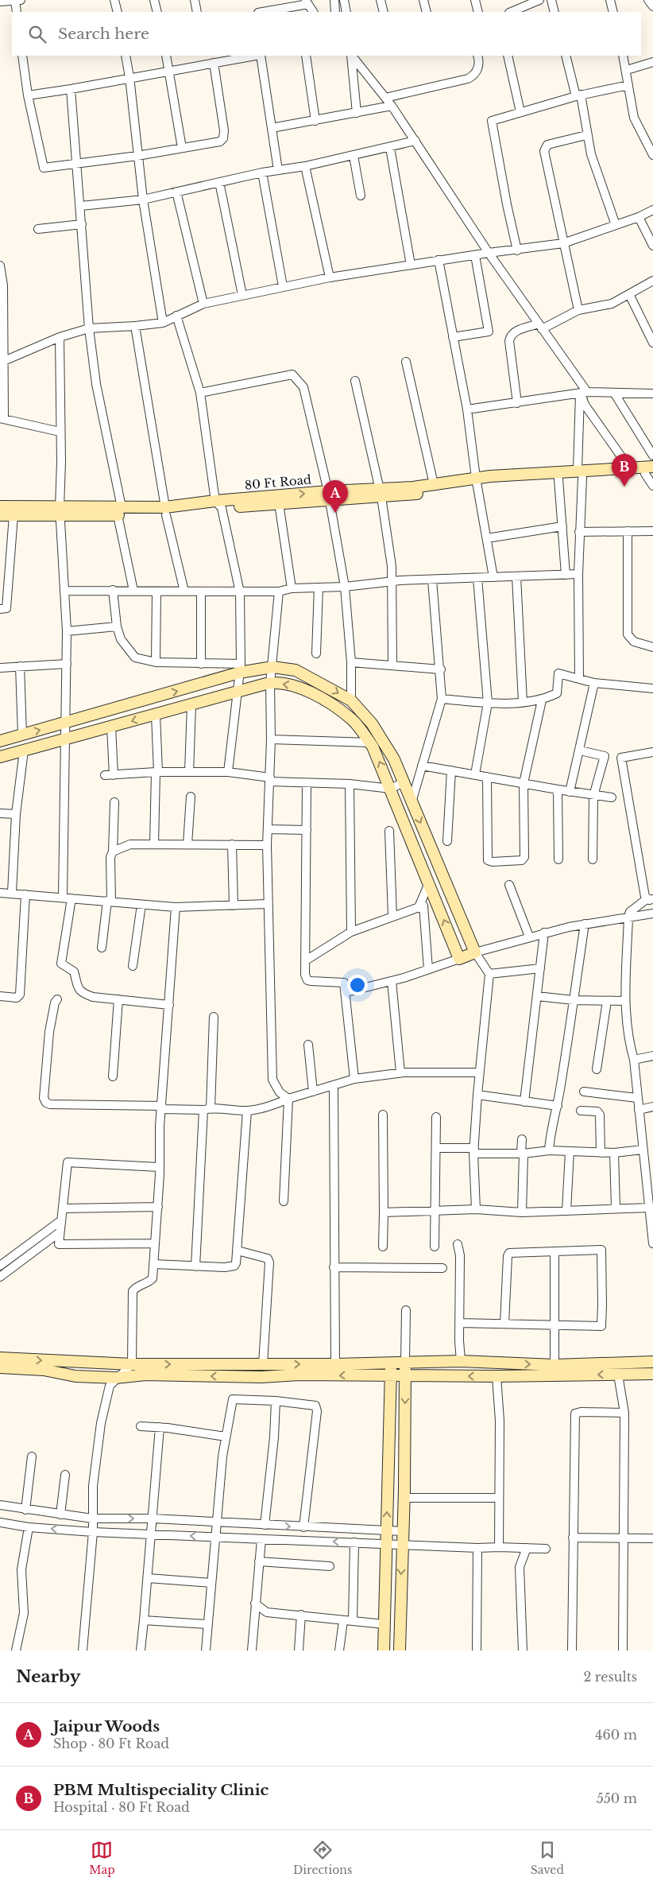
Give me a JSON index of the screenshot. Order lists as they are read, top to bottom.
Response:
{
  "streets": {
    "street": ["80 Ft Road"]
  },
  "page": {
    "search": "Search here",
    "pins": ["B", "A"],
    "heading": ["Nearby", "2 results"],
    "list": [
      {
        "mark": "A",
        "name": "Jaipur Woods",
        "note": "Shop · 80 Ft Road",
        "value": "460 m"
      },
      {
        "mark": "B",
        "name": "PBM Multispeciality Clinic",
        "note": "Hospital · 80 Ft Road",
        "value": "550 m"
      }
    ],
    "nav": ["Map", "Directions", "Saved"]
  }
}
